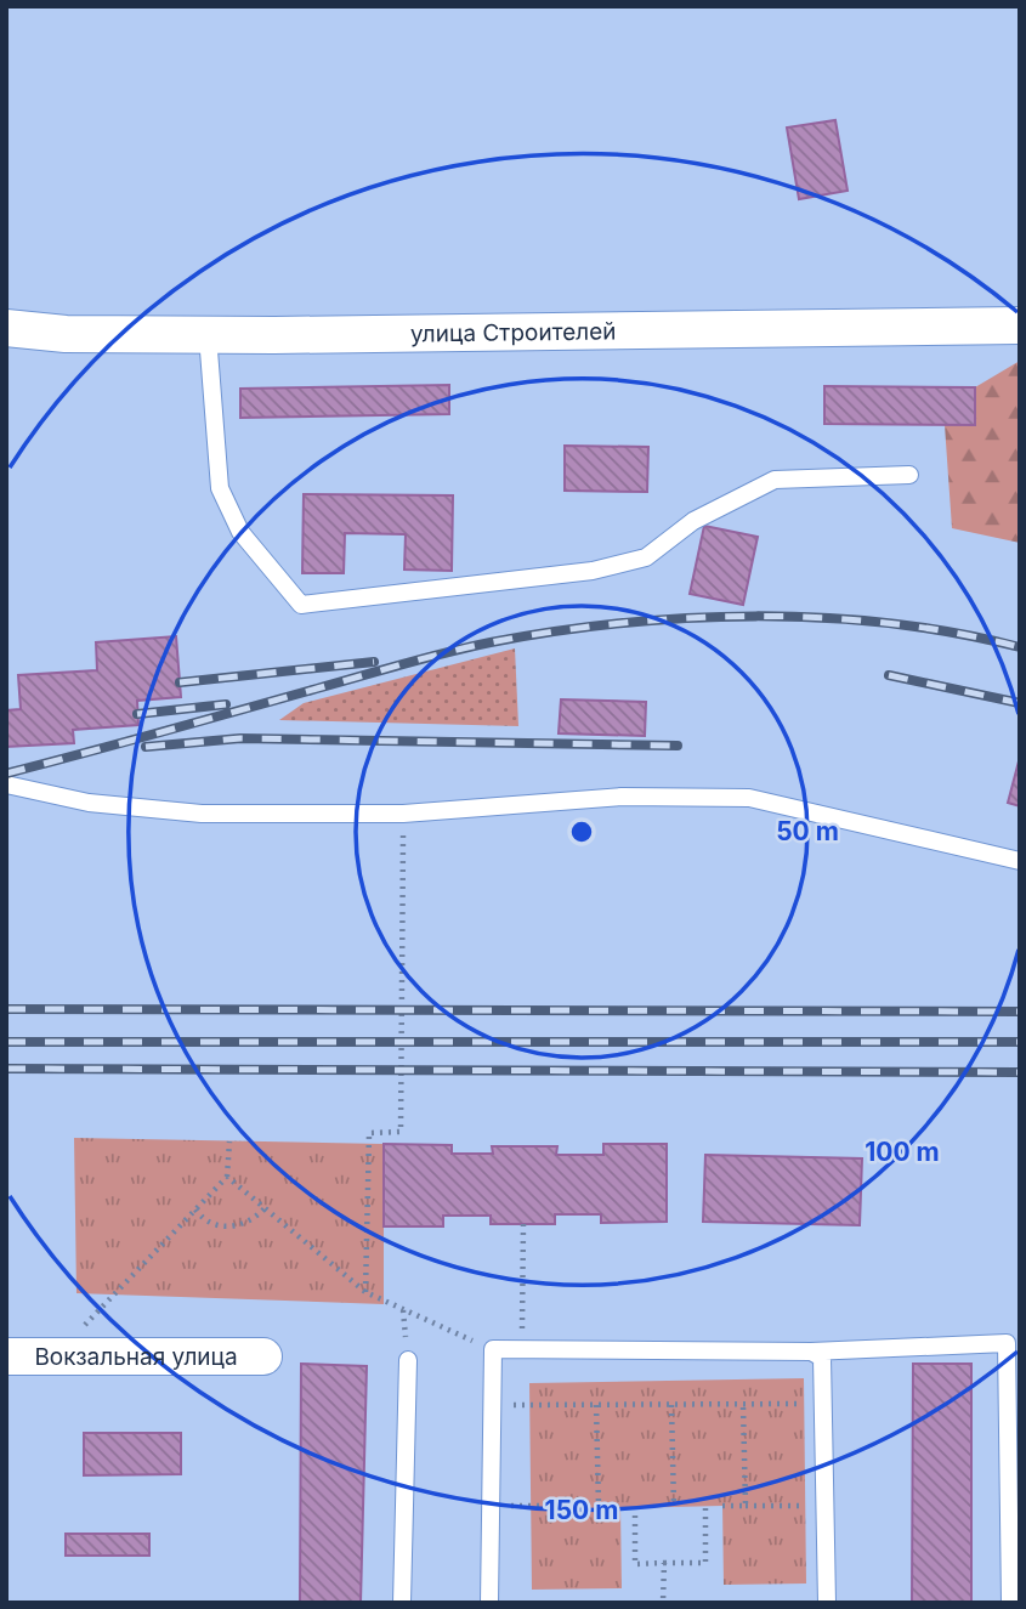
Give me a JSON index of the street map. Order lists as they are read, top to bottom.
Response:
{
  "streets": {
    "street": ["улица Строителей", "Вокзальная улица"]
  },
  "rings": ["50 m", "100 m", "150 m"]
}
